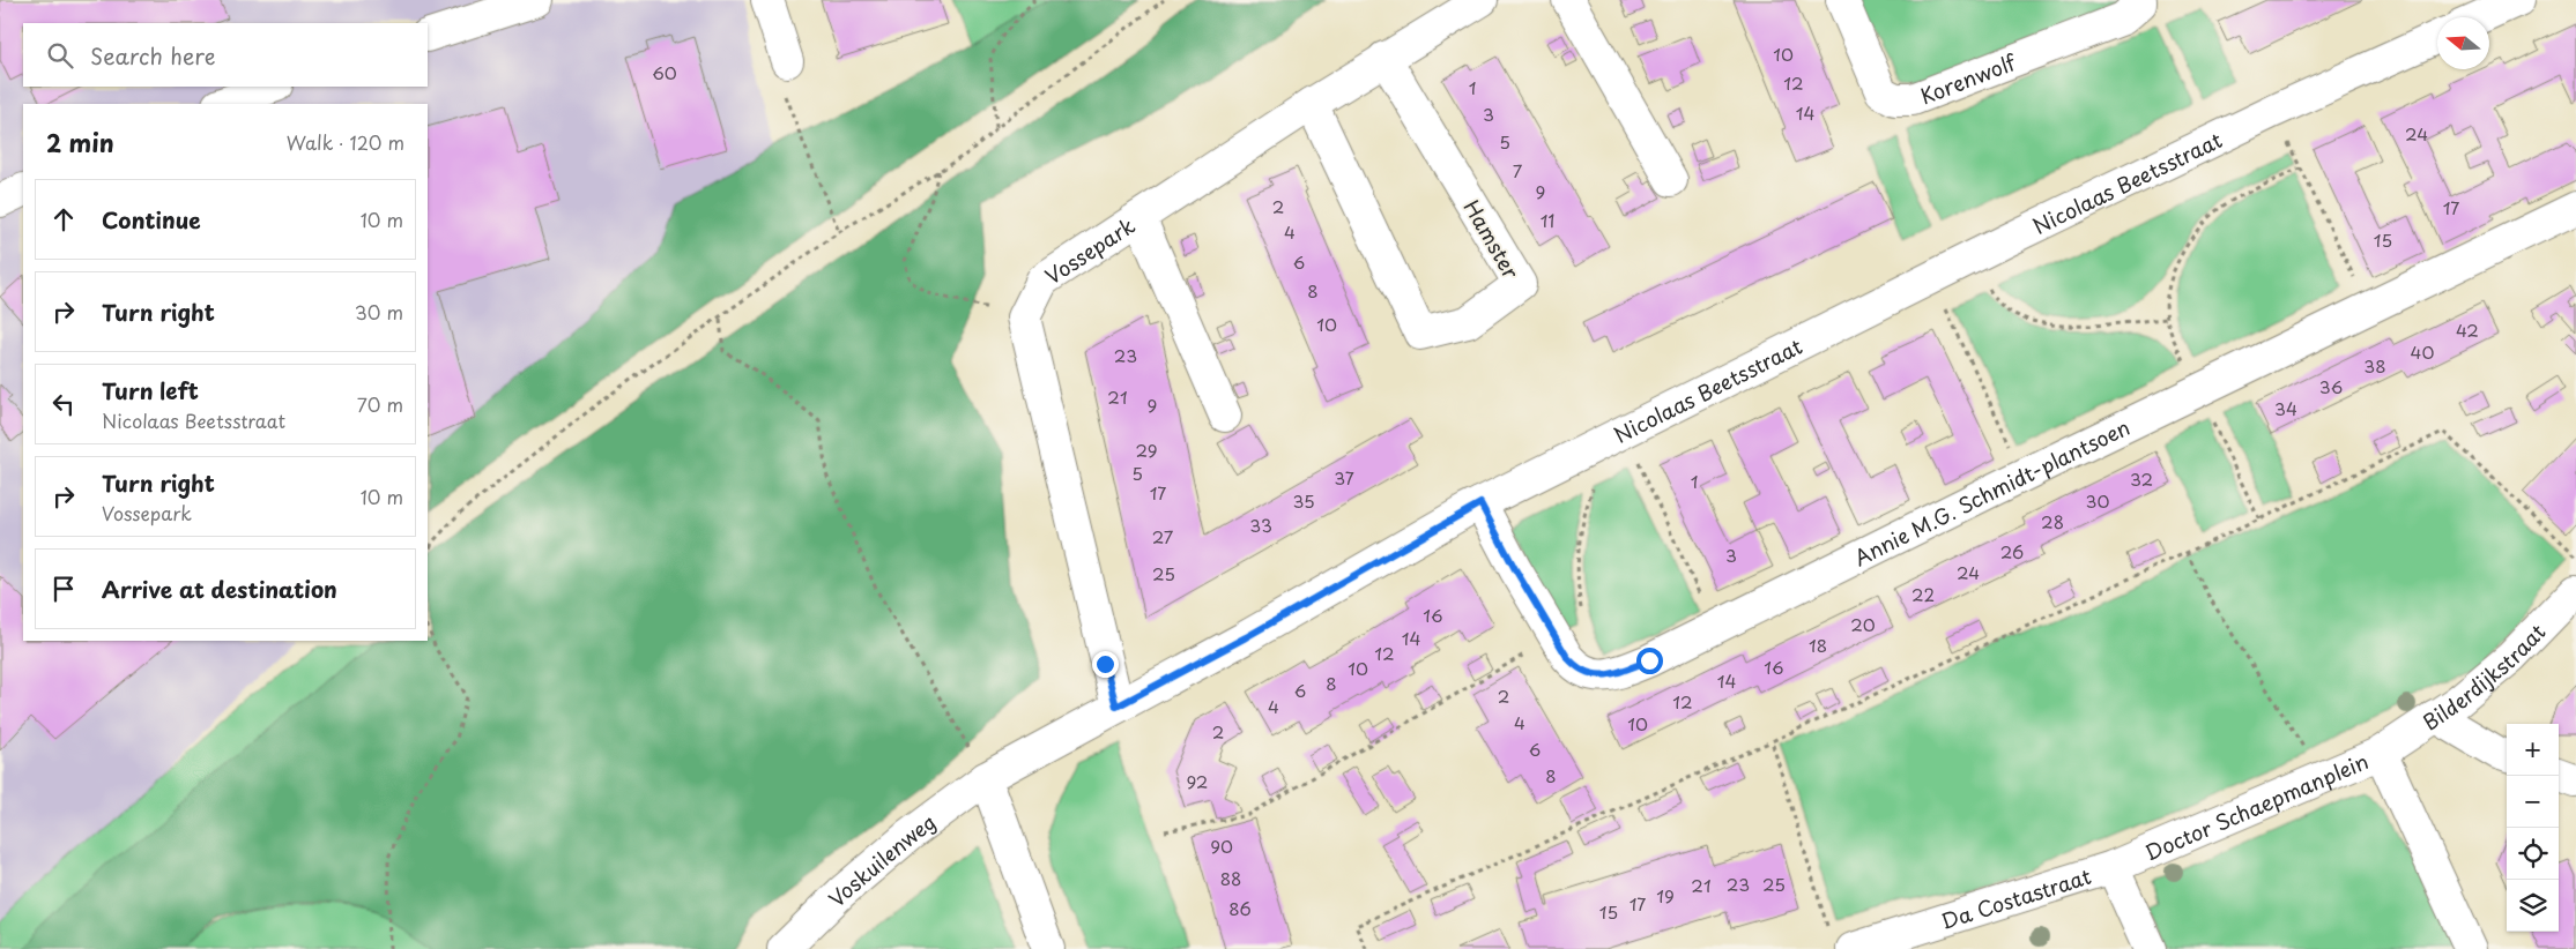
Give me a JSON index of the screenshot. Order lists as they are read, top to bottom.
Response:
{
  "streets": {
    "street": [
      "Korenwolf",
      "Nicolaas Beetsstraat",
      "Hamster",
      "Vossepark",
      "Annie M.G. Schmidt-plantsoen",
      "Bilderdijkstraat",
      "Doctor Schaepmanplein",
      "Voskuilenweg",
      "Da Costastraat"
    ]
  },
  "crossings": [
    ["Nicolaas Beetsstraat", "Annie M.G. Schmidt-plantsoen"],
    ["Nicolaas Beetsstraat", "Voskuilenweg"],
    ["Hamster", "Vossepark"],
    ["Bilderdijkstraat", "Doctor Schaepmanplein"],
    ["Doctor Schaepmanplein", "Da Costastraat"]
  ],
  "house_numbers": [
    "10",
    "60",
    "12",
    "1",
    "14",
    "3",
    "24",
    "5",
    "7",
    "9",
    "2",
    "17",
    "11",
    "4",
    "15",
    "6",
    "8",
    "10",
    "42",
    "40",
    "23",
    "38",
    "36",
    "21",
    "9",
    "34",
    "29",
    "5",
    "37",
    "32",
    "1",
    "17",
    "35",
    "30",
    "28",
    "33",
    "27",
    "26",
    "3",
    "24",
    "25",
    "22",
    "16",
    "20",
    "14",
    "18",
    "12",
    "16",
    "10",
    "14",
    "8",
    "6",
    "2",
    "12",
    "4",
    "4",
    "10",
    "2",
    "6",
    "8",
    "92",
    "90",
    "88",
    "23",
    "25",
    "21",
    "19",
    "17",
    "86",
    "15"
  ],
  "north": "left",
  "page": {
    "search": "Search here",
    "heading": ["2 min", "Walk · 120 m"],
    "list": [
      ["Continue", "10 m"],
      ["Turn right", "30 m"],
      ["Turn left", "Nicolaas Beetsstraat", "70 m"],
      ["Turn right", "Vossepark", "10 m"],
      "Arrive at destination"
    ],
    "map_buttons": ["+", "−"]
  }
}
